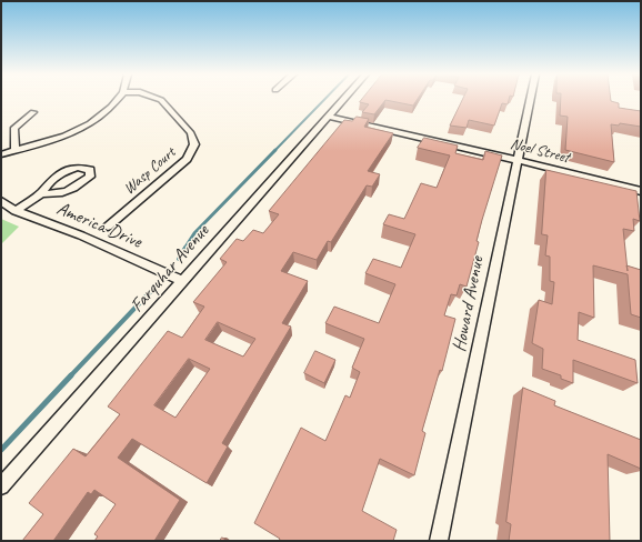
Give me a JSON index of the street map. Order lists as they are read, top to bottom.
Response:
{
  "streets": {
    "street": [
      "Noel Street",
      "Wasp Court",
      "America Drive",
      "Farquhar Avenue",
      "Howard Avenue"
    ]
  },
  "crossings": [
    ["Noel Street", "Farquhar Avenue"],
    ["Noel Street", "Howard Avenue"],
    ["America Drive", "Farquhar Avenue"]
  ]
}
